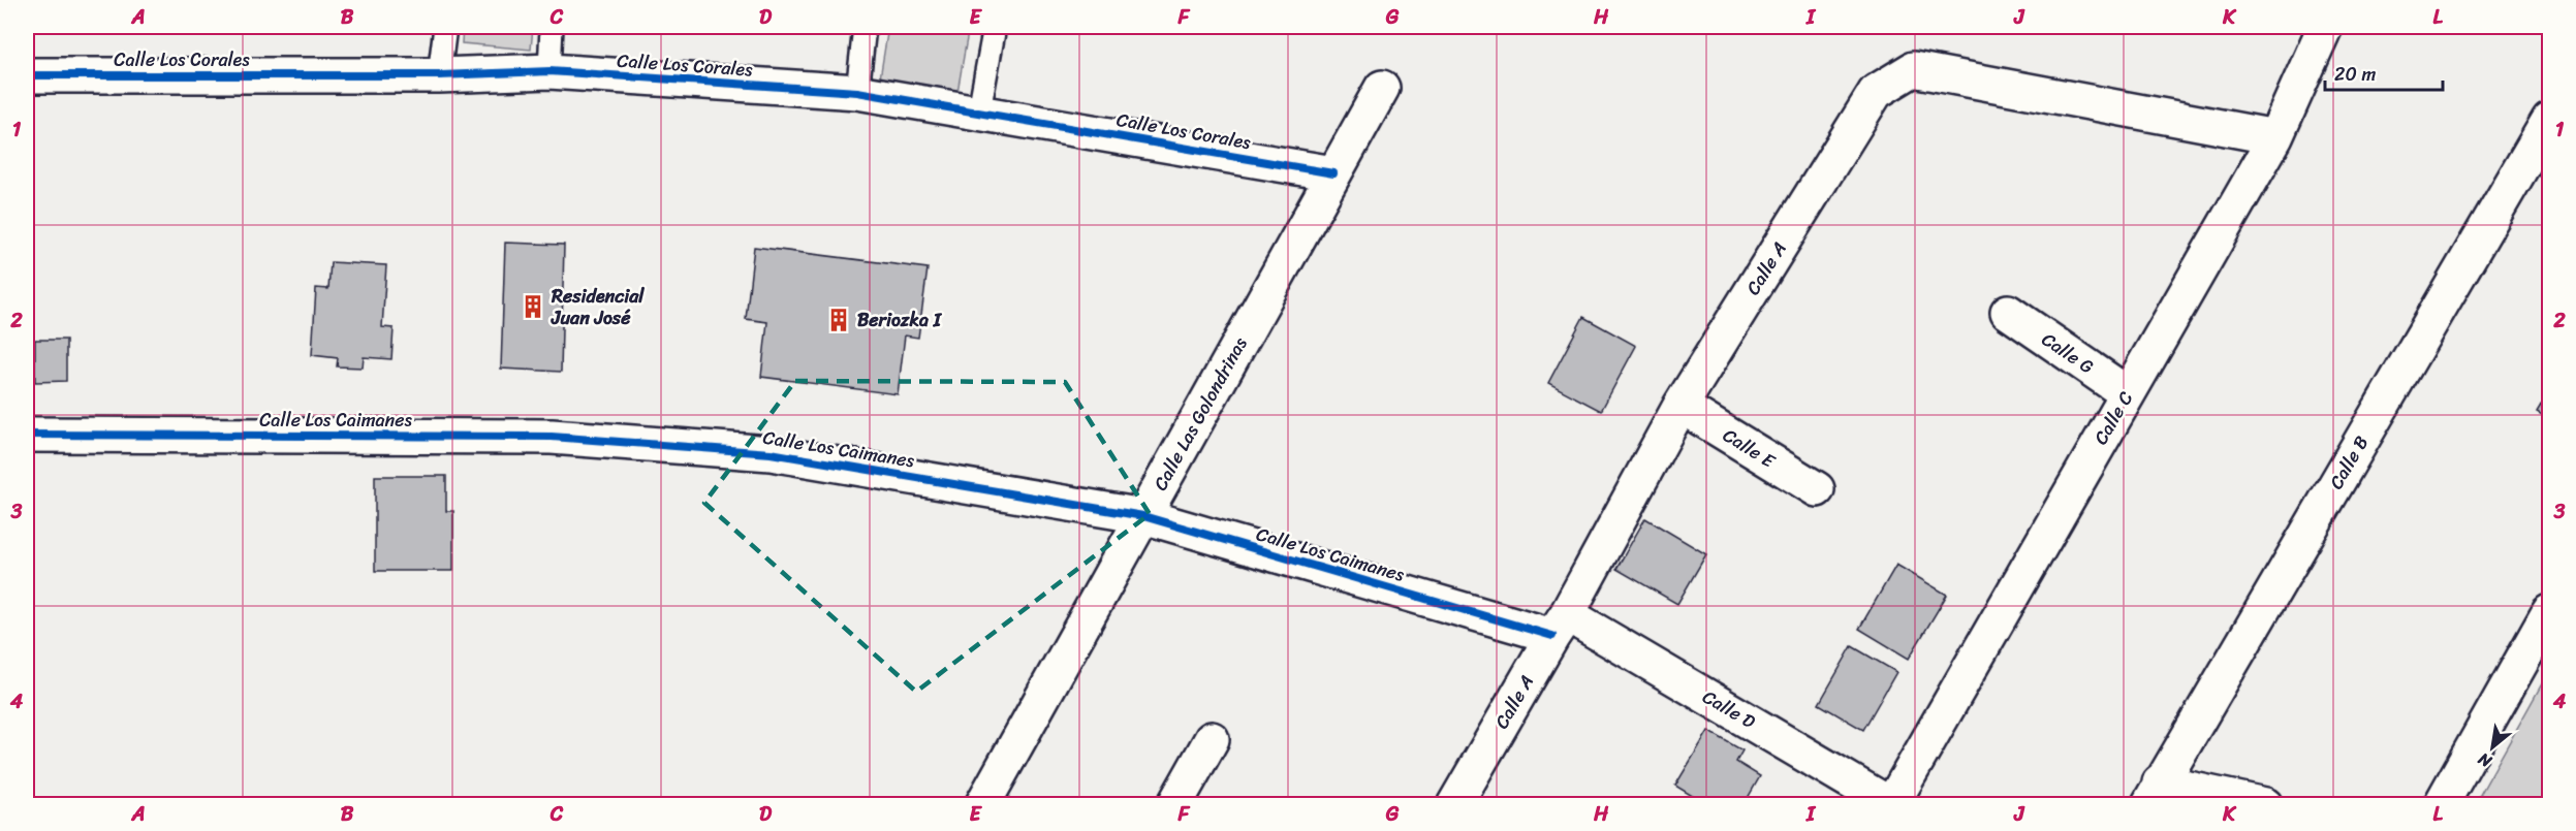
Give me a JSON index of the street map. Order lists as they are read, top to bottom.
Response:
{
  "streets": {
    "street": [
      "Calle Los Corales",
      "Calle A",
      "Calle G",
      "Calle Las Golondrinas",
      "Calle C",
      "Calle Los Caimanes",
      "Calle E",
      "Calle B",
      "Calle D"
    ]
  },
  "crossings": [
    ["Calle Los Corales", "Calle Las Golondrinas"],
    ["Calle A", "Calle C"],
    ["Calle A", "Calle Los Caimanes"],
    ["Calle A", "Calle E"],
    ["Calle A", "Calle D"],
    ["Calle G", "Calle C"],
    ["Calle Las Golondrinas", "Calle Los Caimanes"],
    ["Calle C", "Calle D"],
    ["Calle Los Caimanes", "Calle D"]
  ],
  "places": {
    "building": ["Residencial Juan José", "Beriozka I"]
  },
  "scale_bar": "20 m",
  "north": "bottom left",
  "grid": {
    "columns": [
      "A",
      "B",
      "C",
      "D",
      "E",
      "F",
      "G",
      "H",
      "I",
      "J",
      "K",
      "L"
    ],
    "rows": [
      "1",
      "2",
      "3",
      "4"
    ]
  }
}
